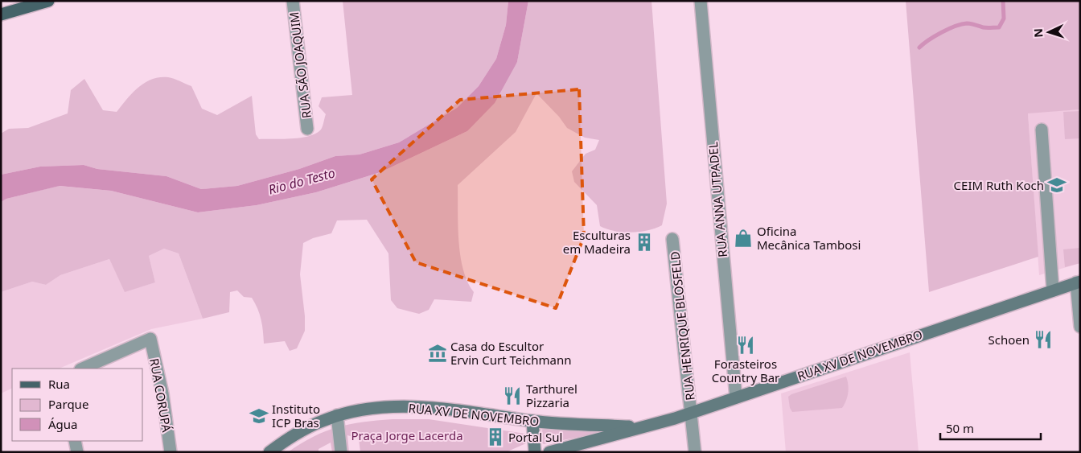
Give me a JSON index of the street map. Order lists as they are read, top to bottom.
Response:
{
  "streets": {
    "main road": ["RUA XV DE NOVEMBRO"],
    "street": [
      "RUA SÃO JOAQUIM",
      "RUA ANNA UTPADEL",
      "RUA HENRIQUE BLOSFELD",
      "RUA CORUPÁ"
    ]
  },
  "crossings": [
    ["RUA ANNA UTPADEL", "RUA XV DE NOVEMBRO"],
    ["RUA HENRIQUE BLOSFELD", "RUA XV DE NOVEMBRO"]
  ],
  "water": ["Rio do Testo"],
  "parks": ["Praça Jorge Lacerda"],
  "places": {
    "school or university": ["CEIM Ruth Koch", "Instituto ICP Bras"],
    "shop": ["Oficina Mecânica Tambosi"],
    "building": ["Esculturas em Madeira", "Portal Sul"],
    "restaurant": ["Schoen", "Forasteiros Country Bar", "Tarthurel Pizzaria"],
    "museum": ["Casa do Escultor Ervin Curt Teichmann"]
  },
  "legend": ["Rua", "Parque", "Água"],
  "scale_bar": "50 m",
  "north": "left"
}
